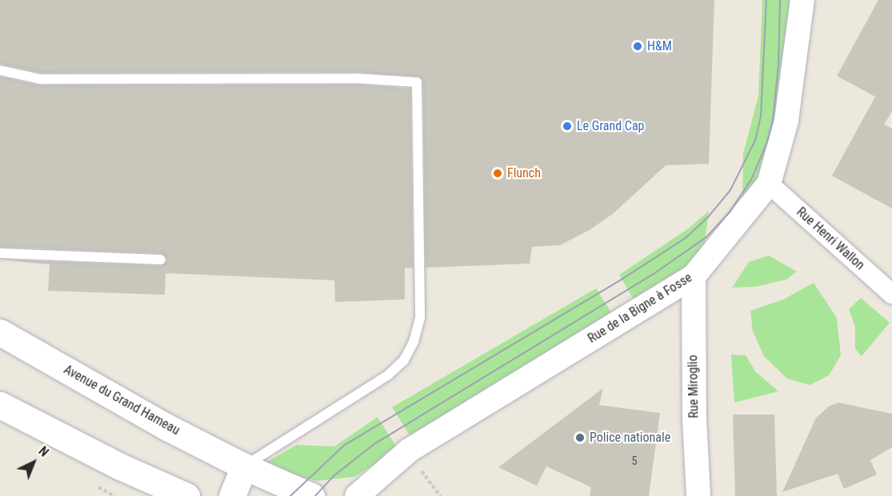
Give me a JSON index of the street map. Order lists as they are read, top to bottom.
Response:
{
  "streets": {
    "main road": ["Avenue du Grand Hameau"],
    "street": ["Rue Henri Wallon", "Rue de la Bigne à Fosse", "Rue Miroglio"]
  },
  "crossings": [
    ["Rue Henri Wallon", "Rue de la Bigne à Fosse"],
    ["Rue de la Bigne à Fosse", "Rue Miroglio"]
  ],
  "places": [
    "H&M",
    "Le Grand Cap",
    "Flunch",
    "Police nationale"
  ],
  "house_numbers": ["5"],
  "north": "top right"
}
